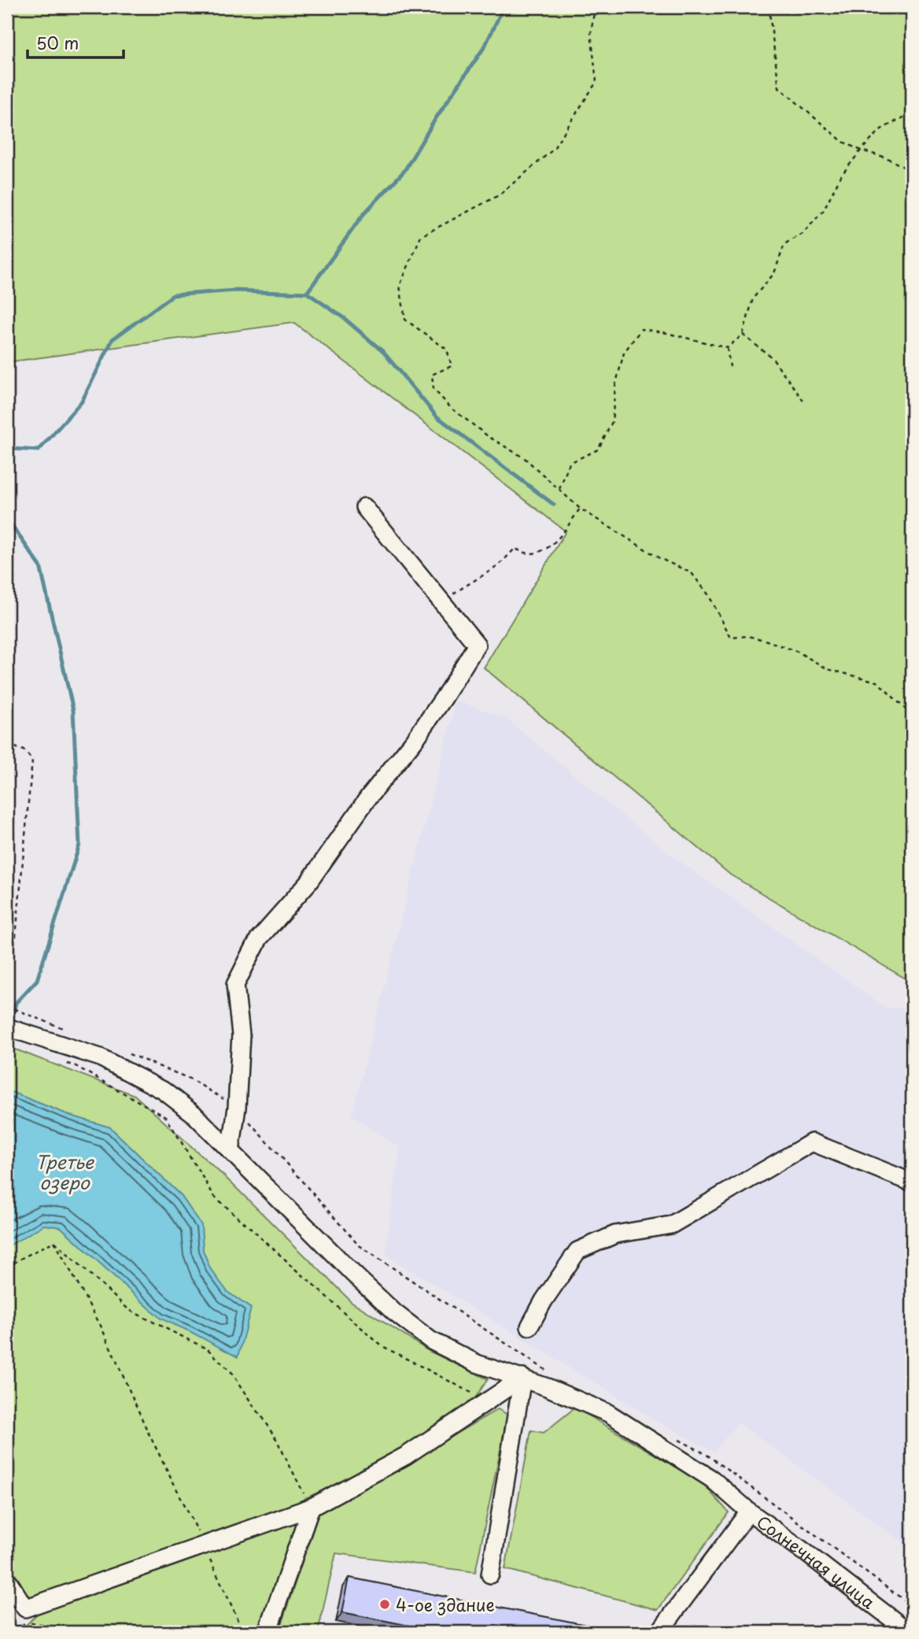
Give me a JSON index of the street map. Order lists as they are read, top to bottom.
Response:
{
  "streets": {
    "street": ["Солнечная улица"]
  },
  "water": ["Третье озеро"],
  "places": ["4-ое здание"],
  "scale_bar": "50 m"
}
